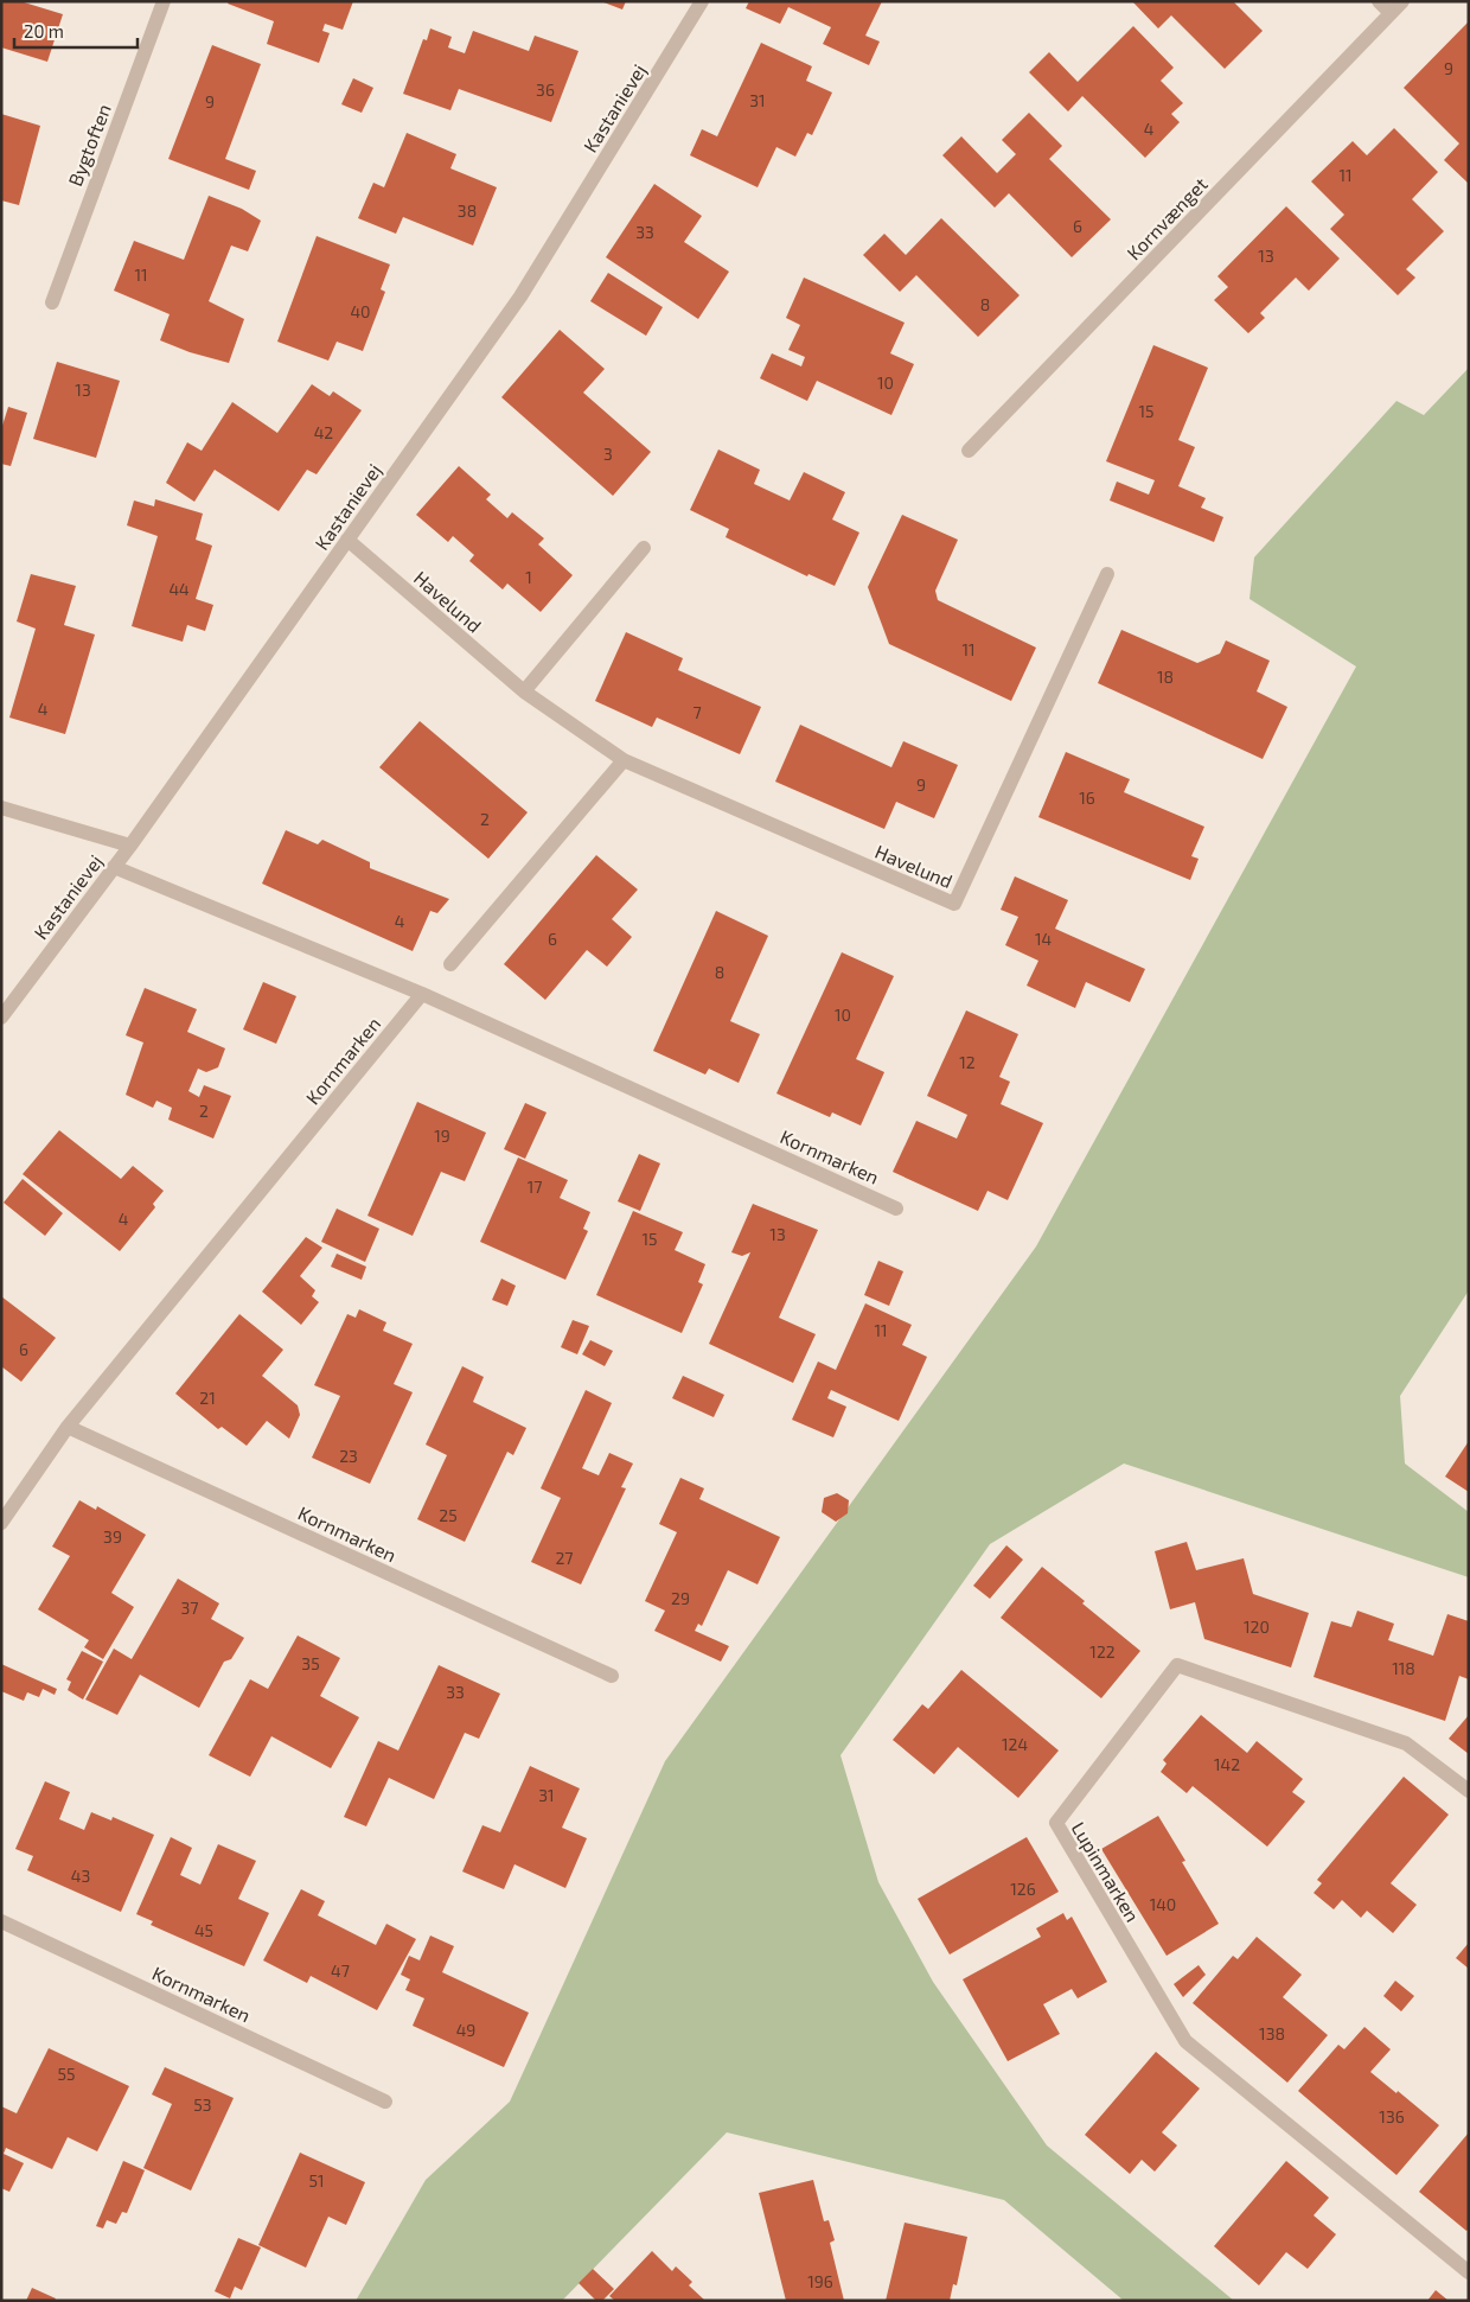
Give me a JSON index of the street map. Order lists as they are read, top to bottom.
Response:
{
  "streets": {
    "street": [
      "Kastanievej",
      "Bygtoften",
      "Kornvænget",
      "Havelund",
      "Kornmarken",
      "Lupinmarken"
    ]
  },
  "crossings": [
    ["Kastanievej", "Havelund"],
    ["Kastanievej", "Kornmarken"]
  ],
  "house_numbers": [
    "9",
    "36",
    "31",
    "9",
    "4",
    "11",
    "38",
    "6",
    "33",
    "13",
    "11",
    "8",
    "40",
    "10",
    "13",
    "15",
    "42",
    "3",
    "1",
    "44",
    "11",
    "18",
    "4",
    "7",
    "9",
    "16",
    "2",
    "4",
    "6",
    "14",
    "8",
    "10",
    "12",
    "2",
    "19",
    "17",
    "4",
    "13",
    "15",
    "11",
    "6",
    "21",
    "23",
    "25",
    "39",
    "27",
    "29",
    "37",
    "120",
    "122",
    "35",
    "118",
    "33",
    "124",
    "142",
    "31",
    "43",
    "126",
    "140",
    "45",
    "47",
    "49",
    "138",
    "55",
    "53",
    "136",
    "51",
    "196"
  ],
  "scale_bar": "20 m"
}
